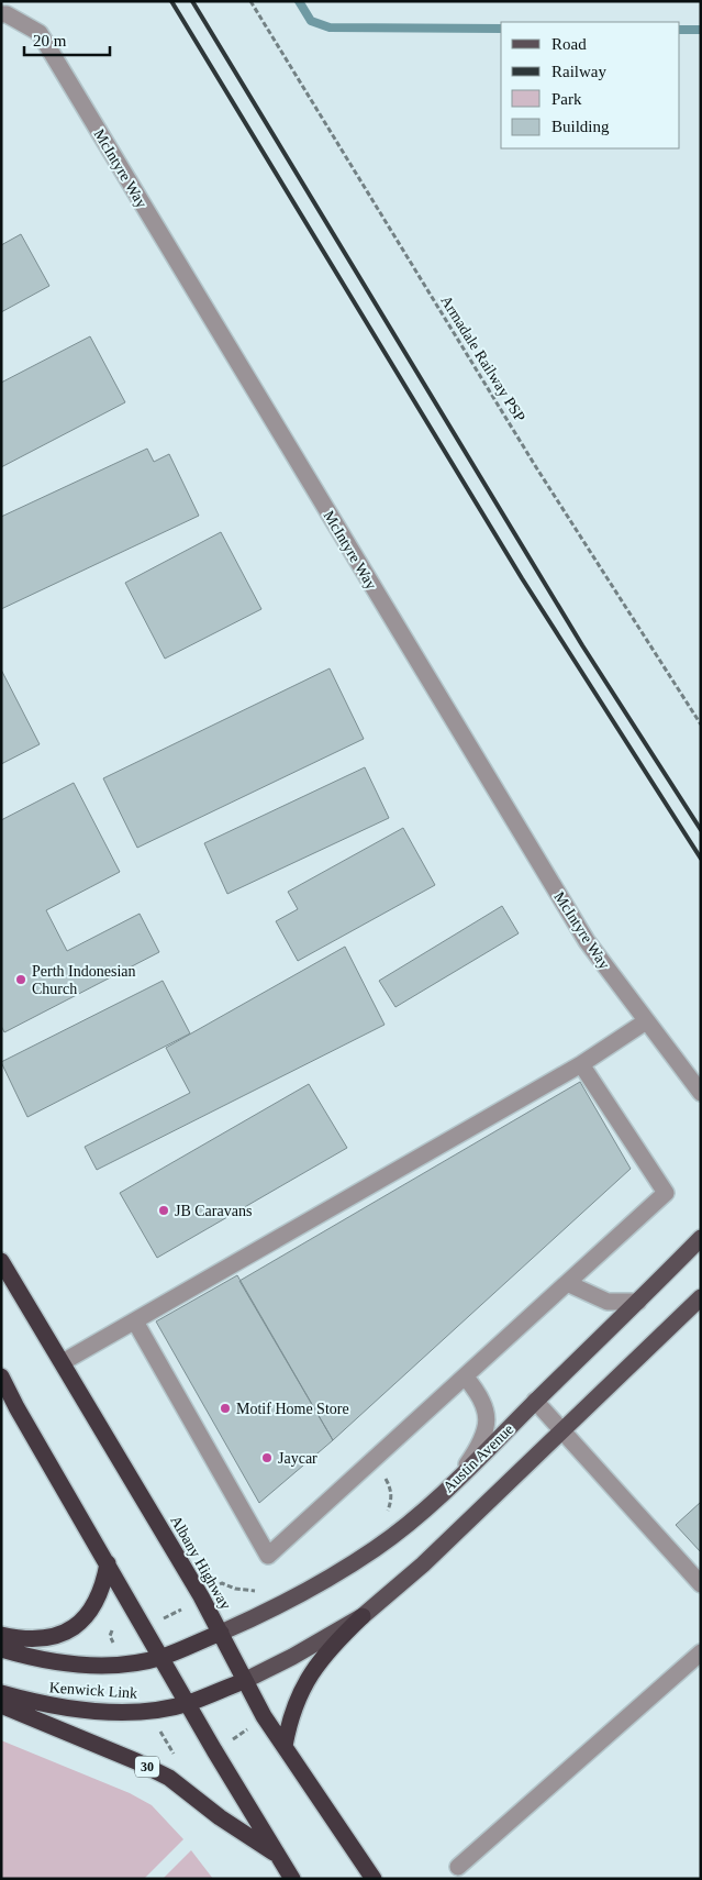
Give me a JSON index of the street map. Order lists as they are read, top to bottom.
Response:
{
  "streets": {
    "highway": ["Albany Highway", "Kenwick Link", "30"],
    "main road": ["Austin Avenue"],
    "street": ["McIntyre Way"],
    "path": ["Armadale Railway PSP"]
  },
  "crossings": [
    ["Austin Avenue", "Albany Highway"],
    ["Austin Avenue", "Kenwick Link"],
    ["Albany Highway", "Kenwick Link"],
    ["Kenwick Link", "30"]
  ],
  "places": [
    "Perth Indonesian Church",
    "JB Caravans",
    "Motif Home Store",
    "Jaycar"
  ],
  "legend": [
    "Road",
    "Railway",
    "Park",
    "Building"
  ],
  "scale_bar": "20 m"
}
